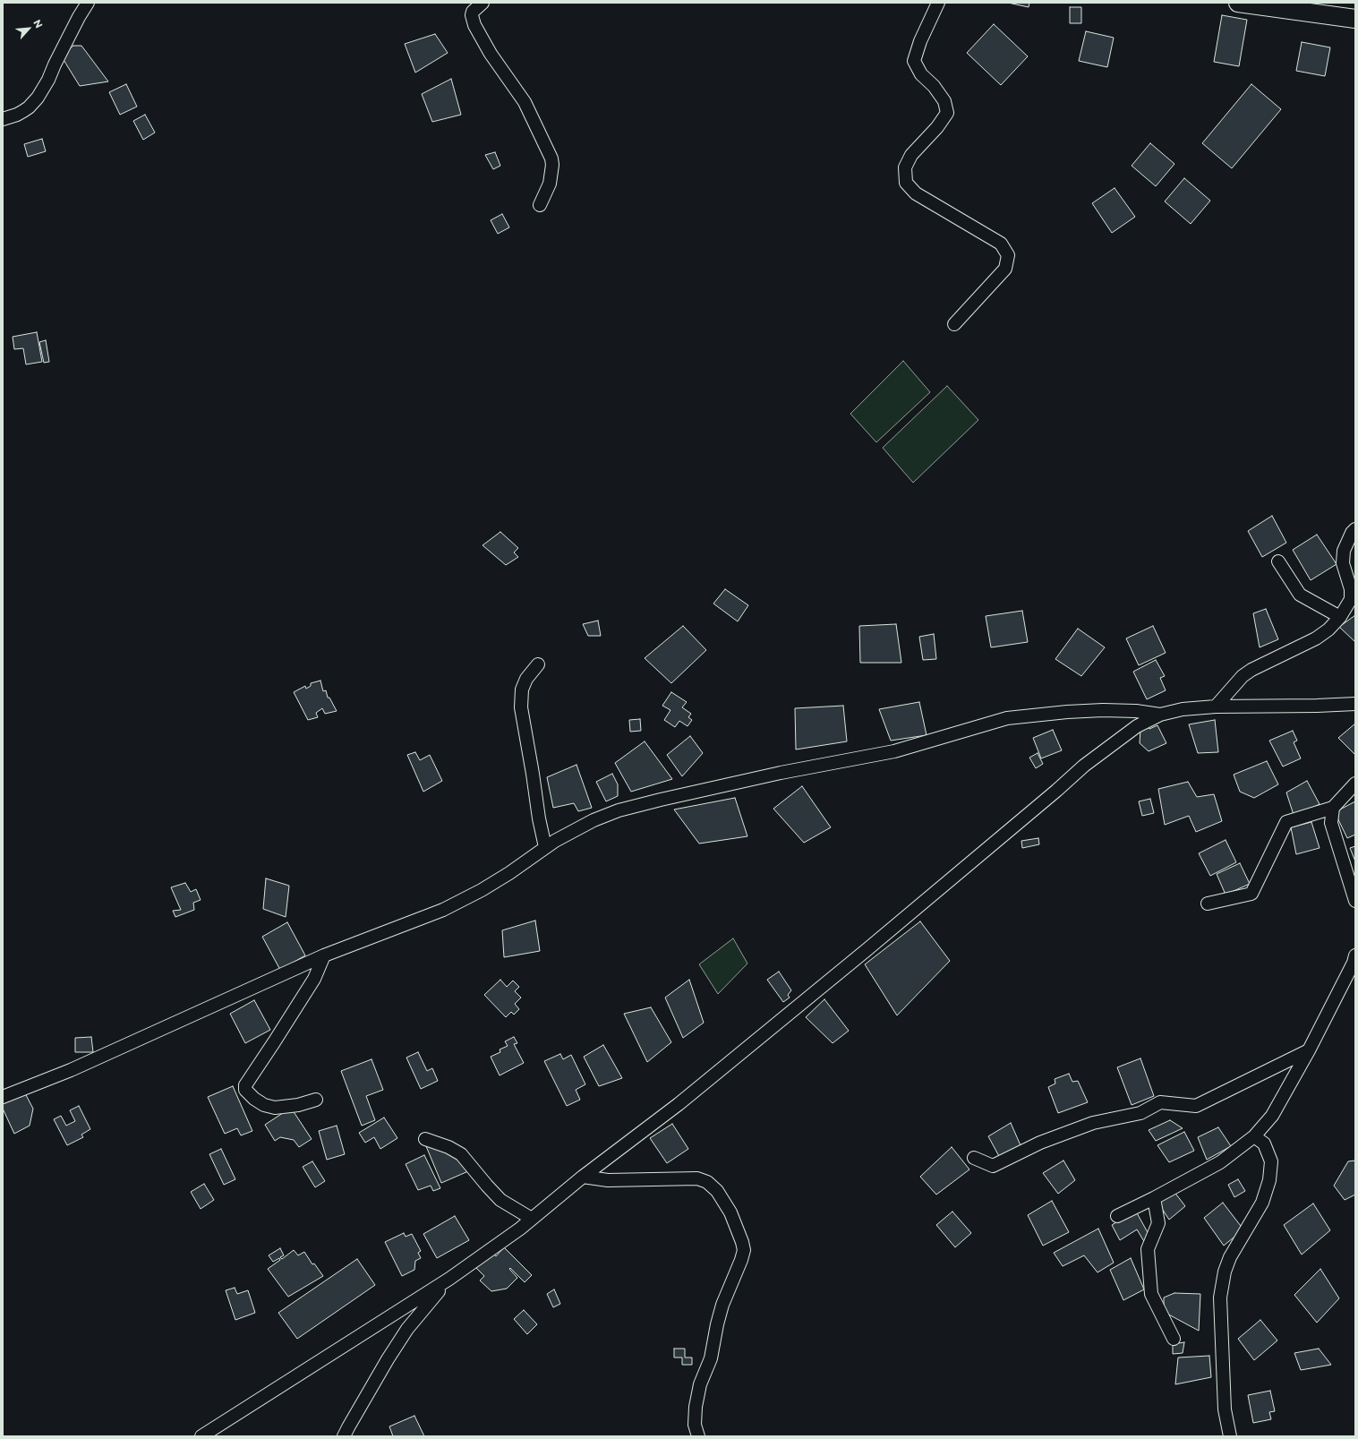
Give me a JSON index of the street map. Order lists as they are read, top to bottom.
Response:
{
  "north": "top right"
}
